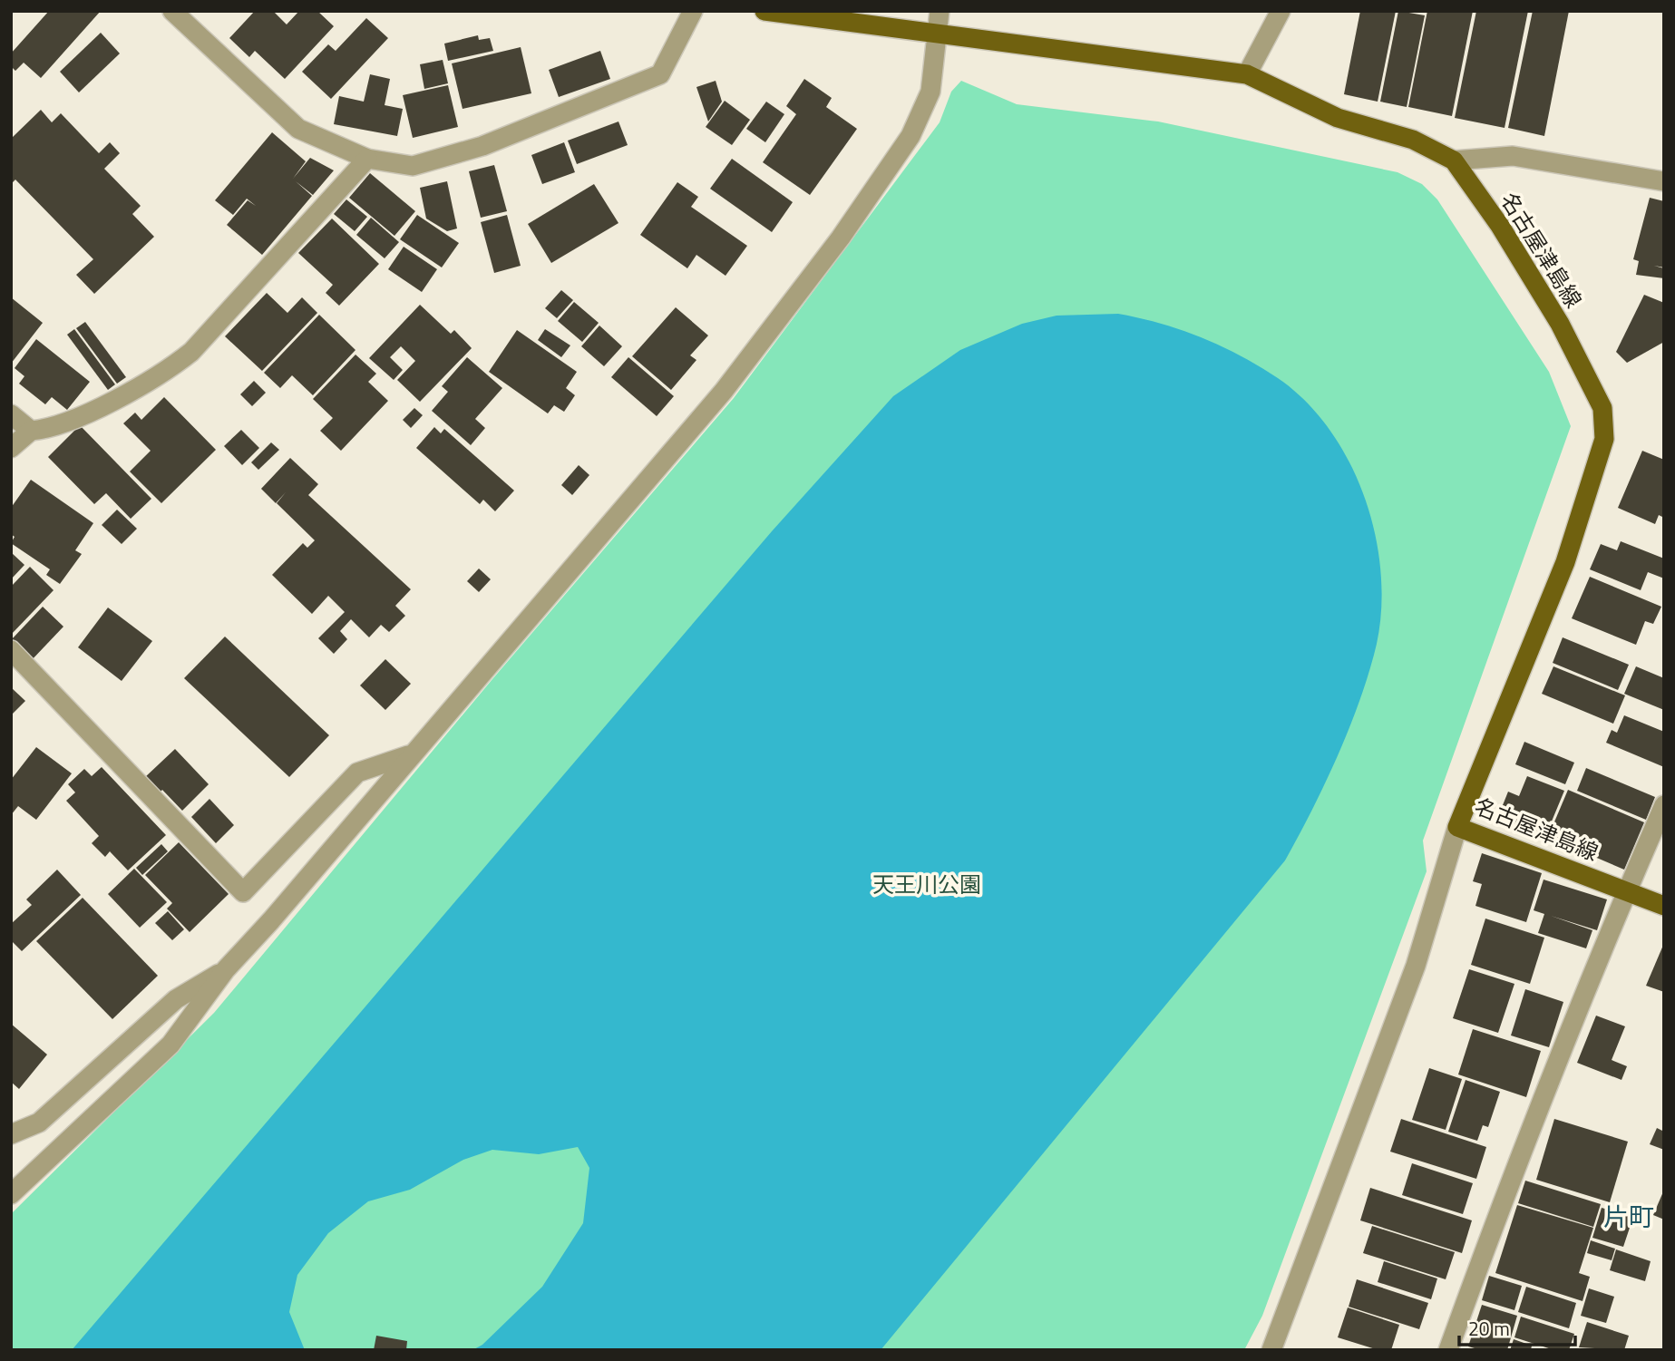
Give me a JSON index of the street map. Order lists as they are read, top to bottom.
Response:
{
  "streets": {
    "main road": ["名古屋津島線"]
  },
  "districts": ["片町"],
  "parks": ["天王川公園"],
  "scale_bar": "20 m"
}
